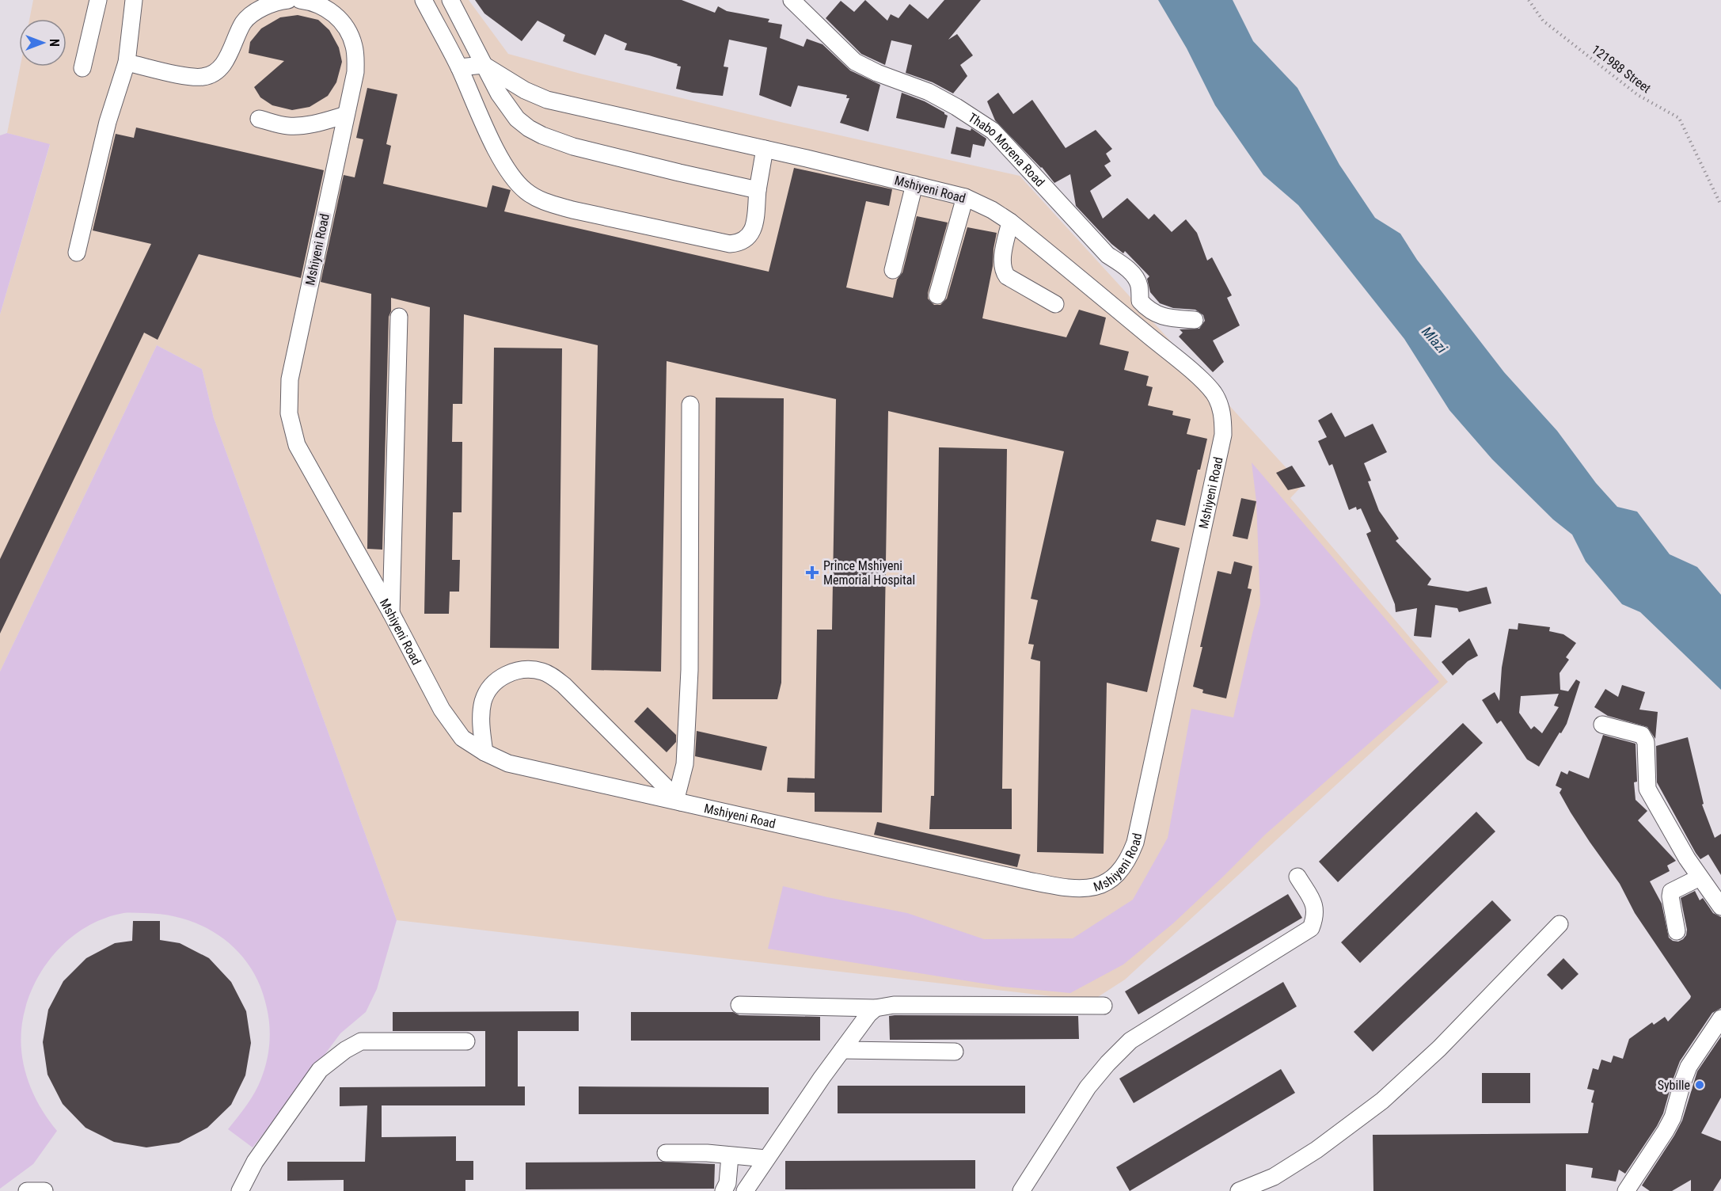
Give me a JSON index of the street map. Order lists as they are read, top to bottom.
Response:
{
  "streets": {
    "street": ["Thabo Morena Road", "Mshiyeni Road"],
    "path": ["121988 Street"]
  },
  "water": ["Mlazi"],
  "places": {
    "health": ["Prince Mshiyeni Memorial Hospital"],
    "other": ["Sybille"]
  },
  "north": "right"
}
